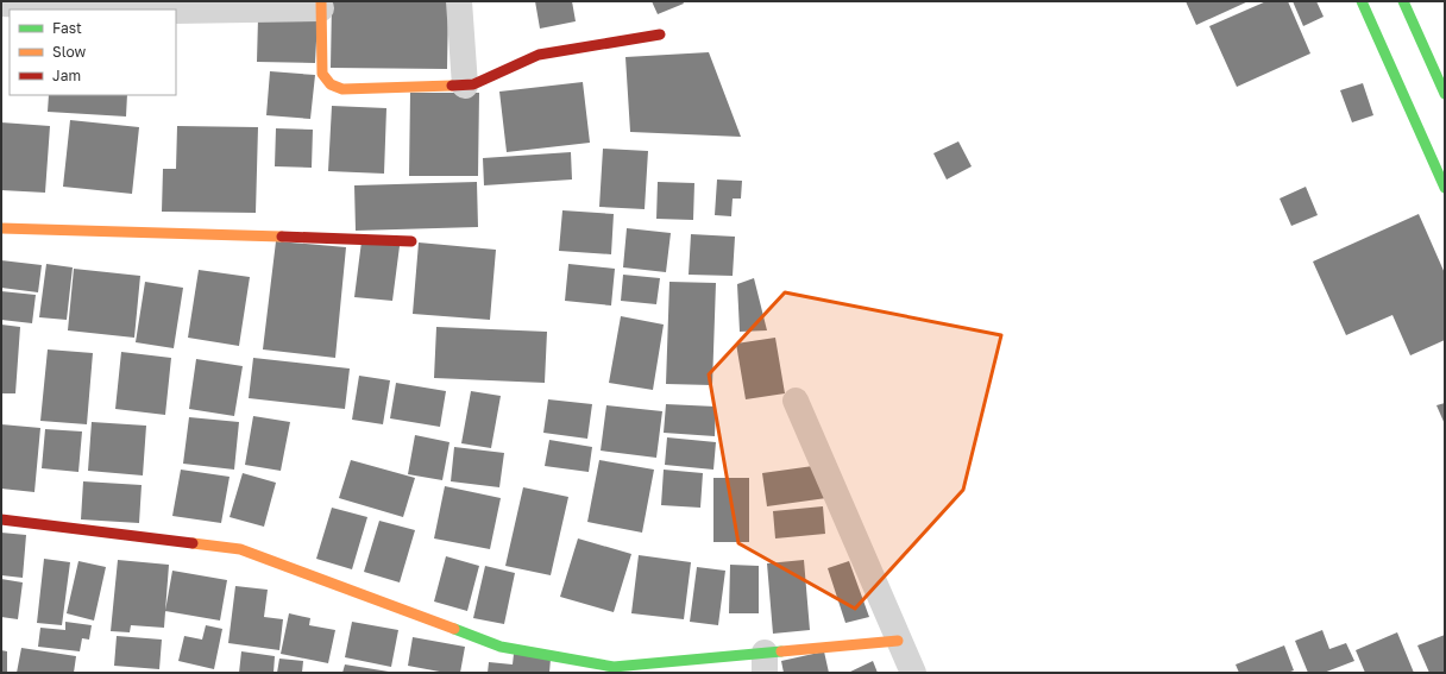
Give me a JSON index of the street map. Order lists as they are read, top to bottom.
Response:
{
  "legend": ["Fast", "Slow", "Jam"]
}
